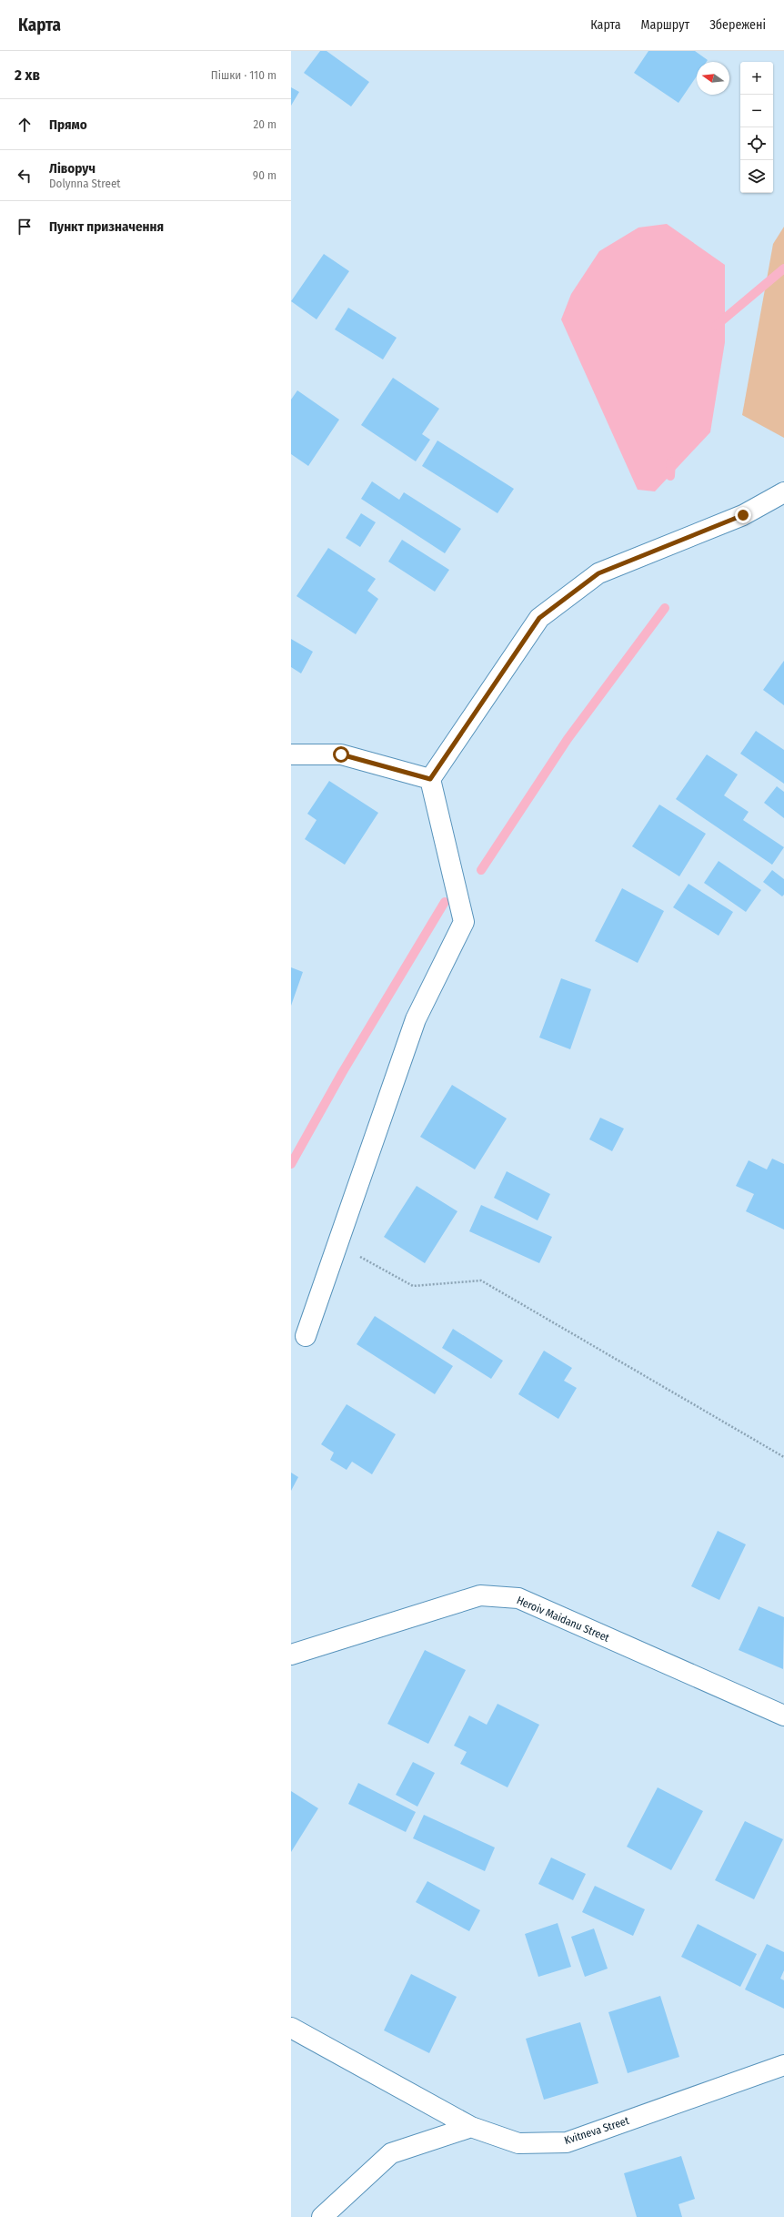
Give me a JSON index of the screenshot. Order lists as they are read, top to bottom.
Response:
{
  "streets": {
    "street": ["Heroiv Maidanu Street", "Kvitneva Street"]
  },
  "north": "left",
  "page": {
    "header": "Карта",
    "nav": ["Карта", "Маршрут", "Збережені"],
    "heading": ["2 хв", "Пішки · 110 m"],
    "map_buttons": ["+", "−"],
    "list": [
      ["Прямо", "20 m"],
      ["Ліворуч", "Dolynna Street", "90 m"],
      "Пункт призначення"
    ]
  }
}
